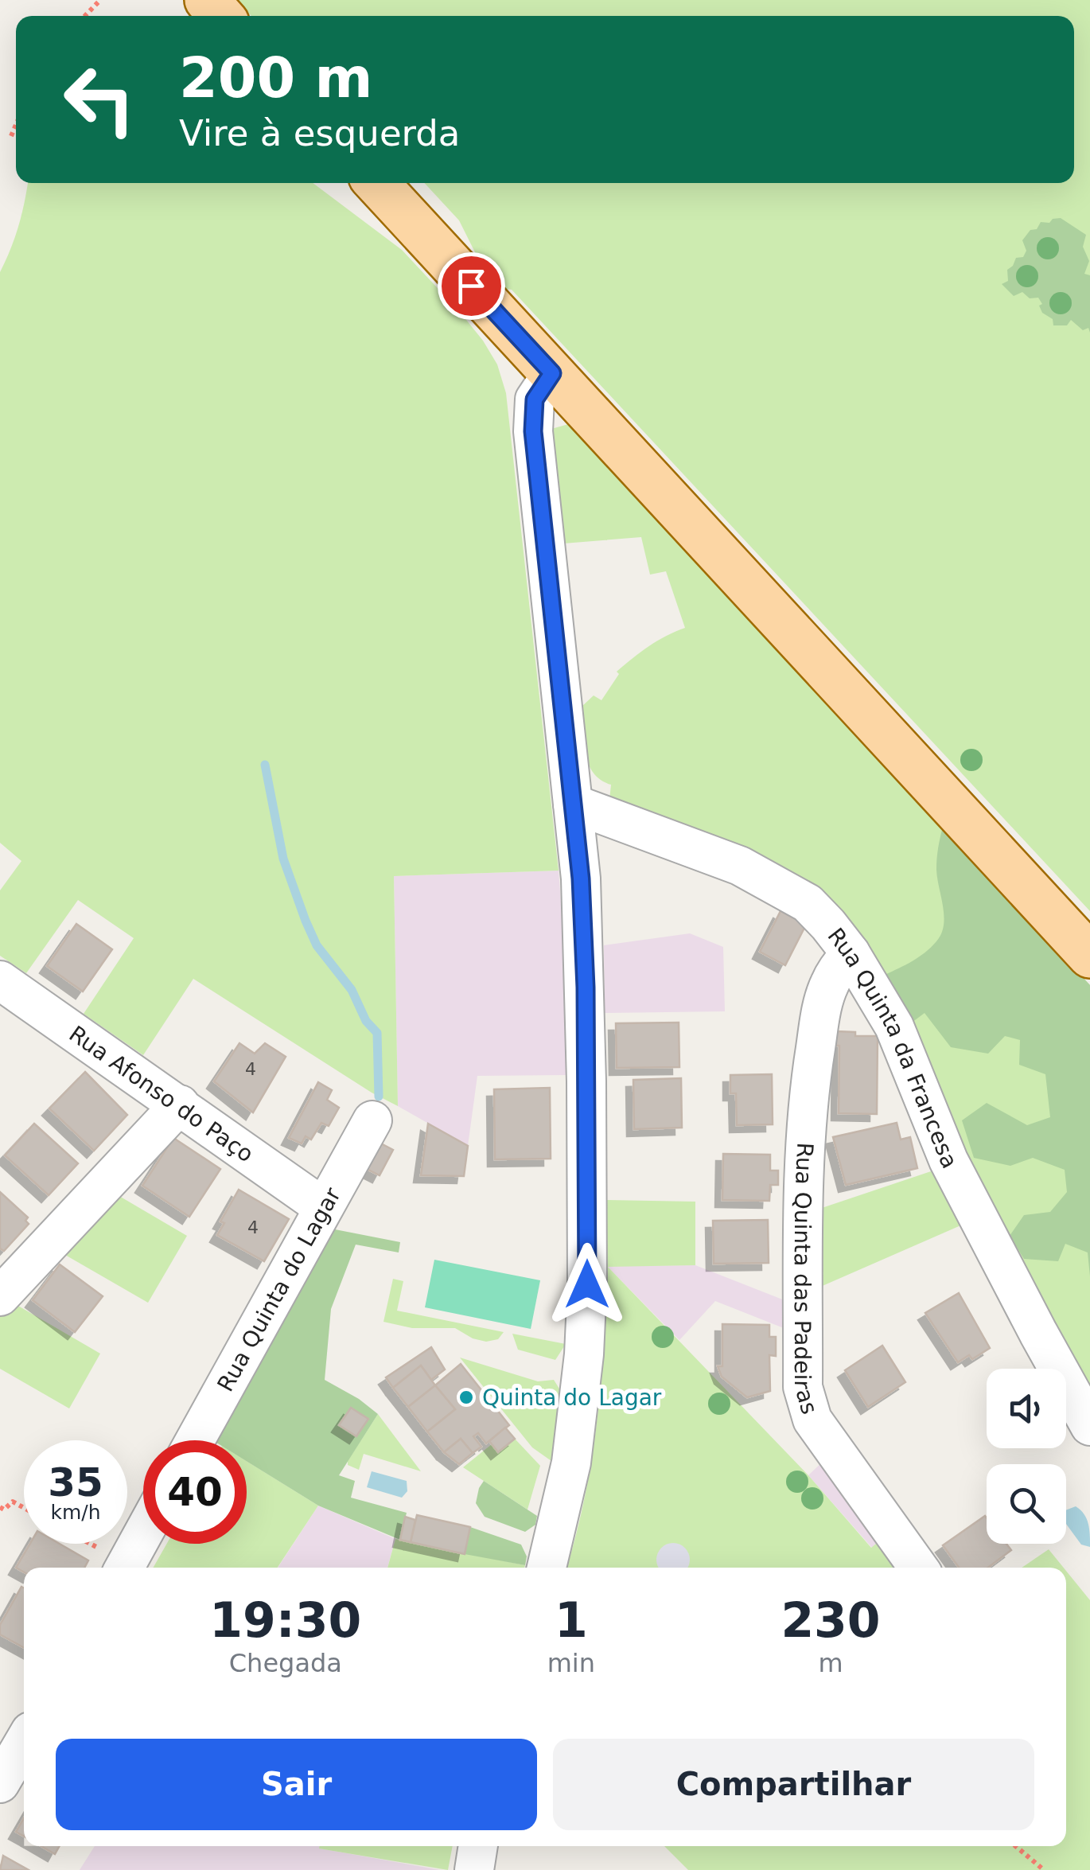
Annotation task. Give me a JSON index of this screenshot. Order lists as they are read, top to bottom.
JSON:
{
  "streets": {
    "street": [
      "Rua Quinta da Francesa",
      "Rua Afonso do Paço",
      "Rua Quinta das Padeiras",
      "Rua Quinta do Lagar"
    ]
  },
  "crossings": [
    ["Rua Quinta da Francesa", "Rua Quinta das Padeiras"],
    ["Rua Afonso do Paço", "Rua Quinta do Lagar"]
  ],
  "places": ["Quinta do Lagar"],
  "house_numbers": ["4", "4"],
  "page": {
    "turn": ["200 m", "Vire à esquerda"],
    "speed": "35 km/h",
    "limit": "40",
    "eta": [
      "19:30",
      "Chegada",
      "1",
      "min",
      "230",
      "m"
    ],
    "buttons": ["Sair", "Compartilhar"]
  }
}
